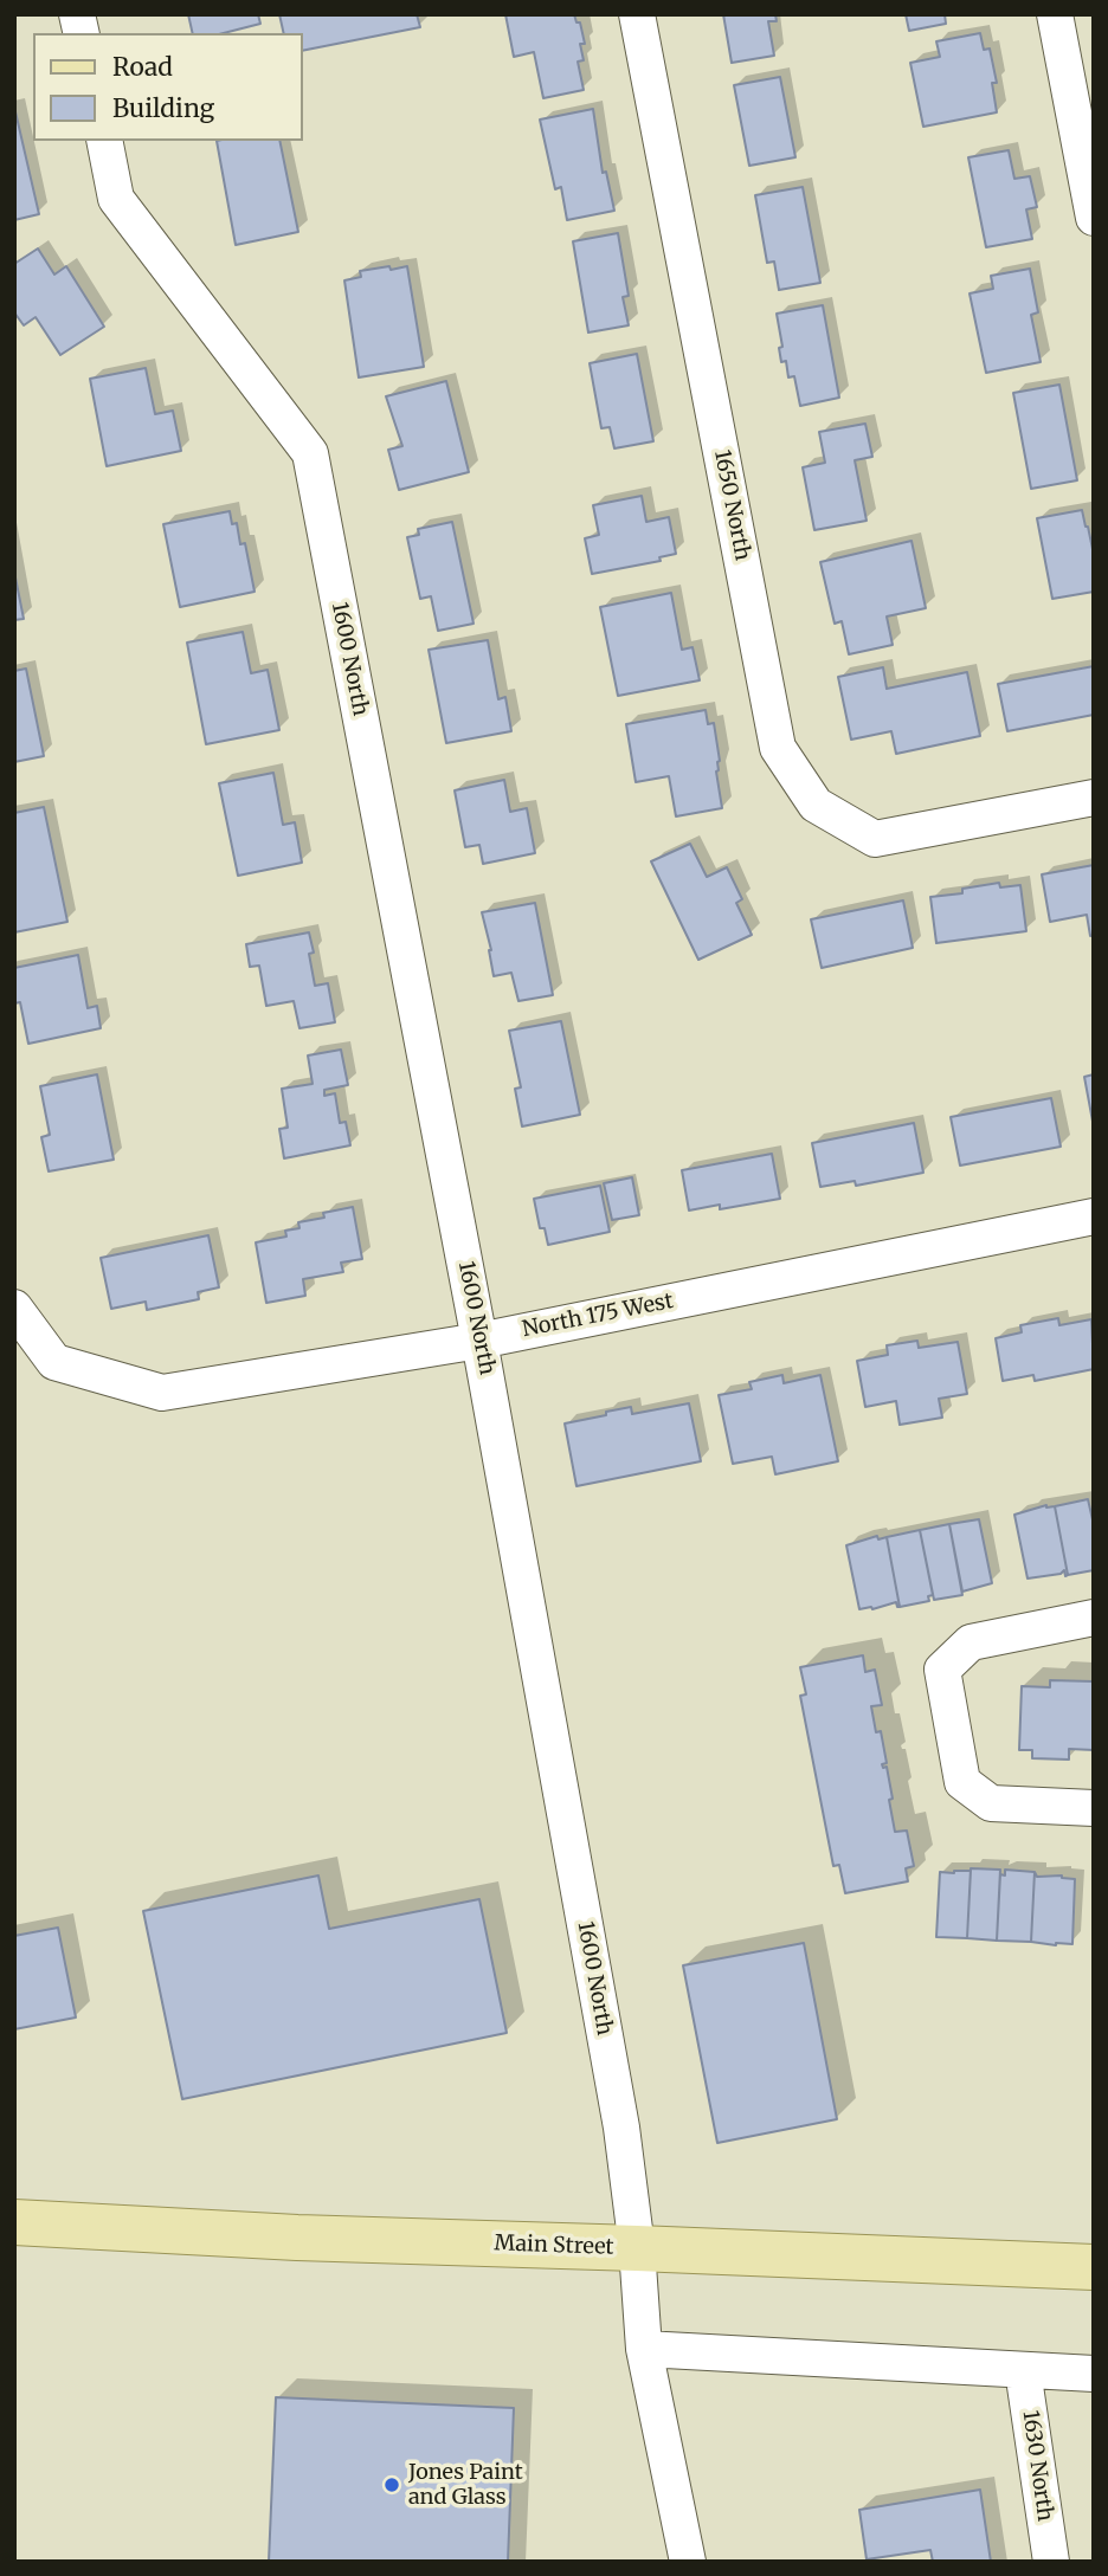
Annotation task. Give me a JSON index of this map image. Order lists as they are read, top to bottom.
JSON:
{
  "streets": {
    "main road": ["Main Street"],
    "street": [
      "1650 North",
      "1600 North",
      "North 175 West",
      "1630 North"
    ]
  },
  "crossings": [
    ["1600 North", "North 175 West"],
    ["1600 North", "Main Street"]
  ],
  "places": ["Jones Paint and Glass"],
  "legend": ["Road", "Building"]
}
